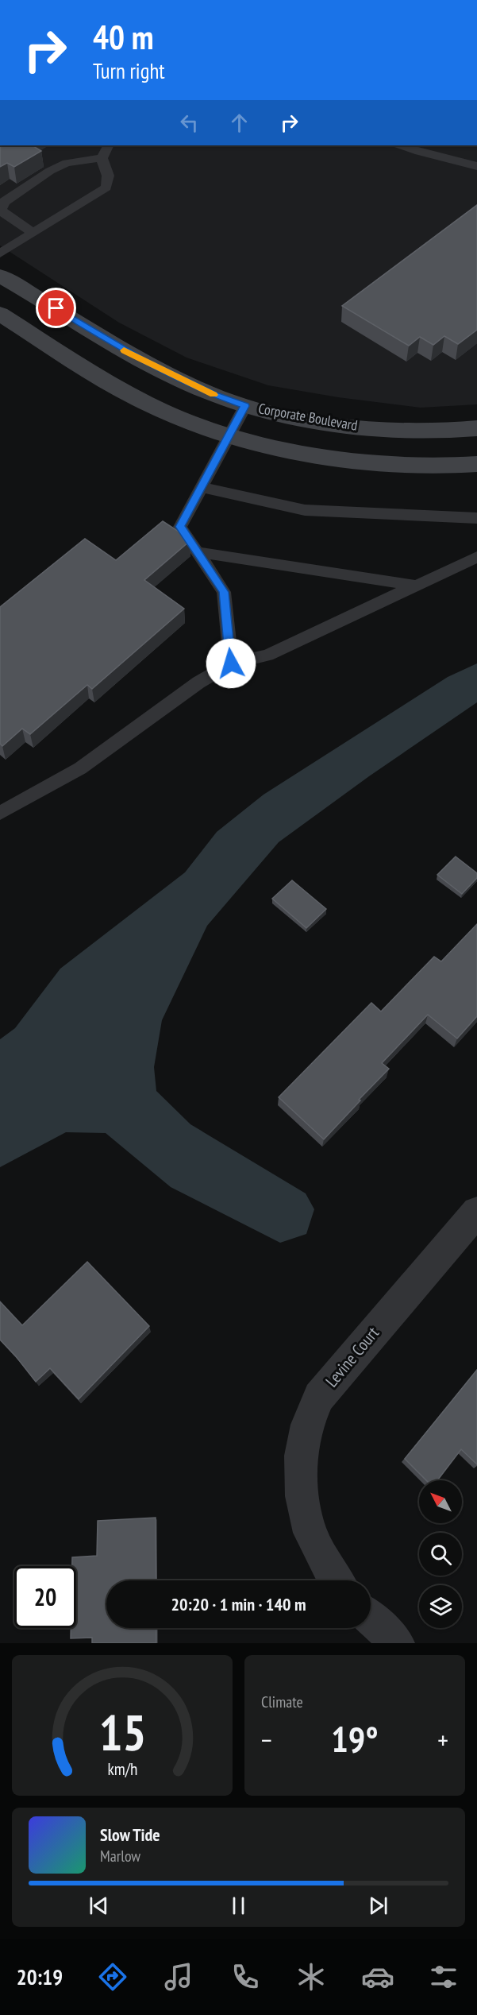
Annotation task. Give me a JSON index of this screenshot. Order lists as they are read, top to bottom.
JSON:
{
  "streets": {
    "street": ["Corporate Boulevard", "Levine Court"]
  },
  "north": "top left",
  "page": {
    "turn": ["40 m", "Turn right"],
    "limit": "20",
    "trip": "20:20 · 1 min · 140 m",
    "tile": "Climate",
    "heat": ["−", "19°", "+"],
    "song": ["Slow Tide", "Marlow"],
    "tabs": "20:19",
    "gauge": ["15", "km/h"]
  }
}
